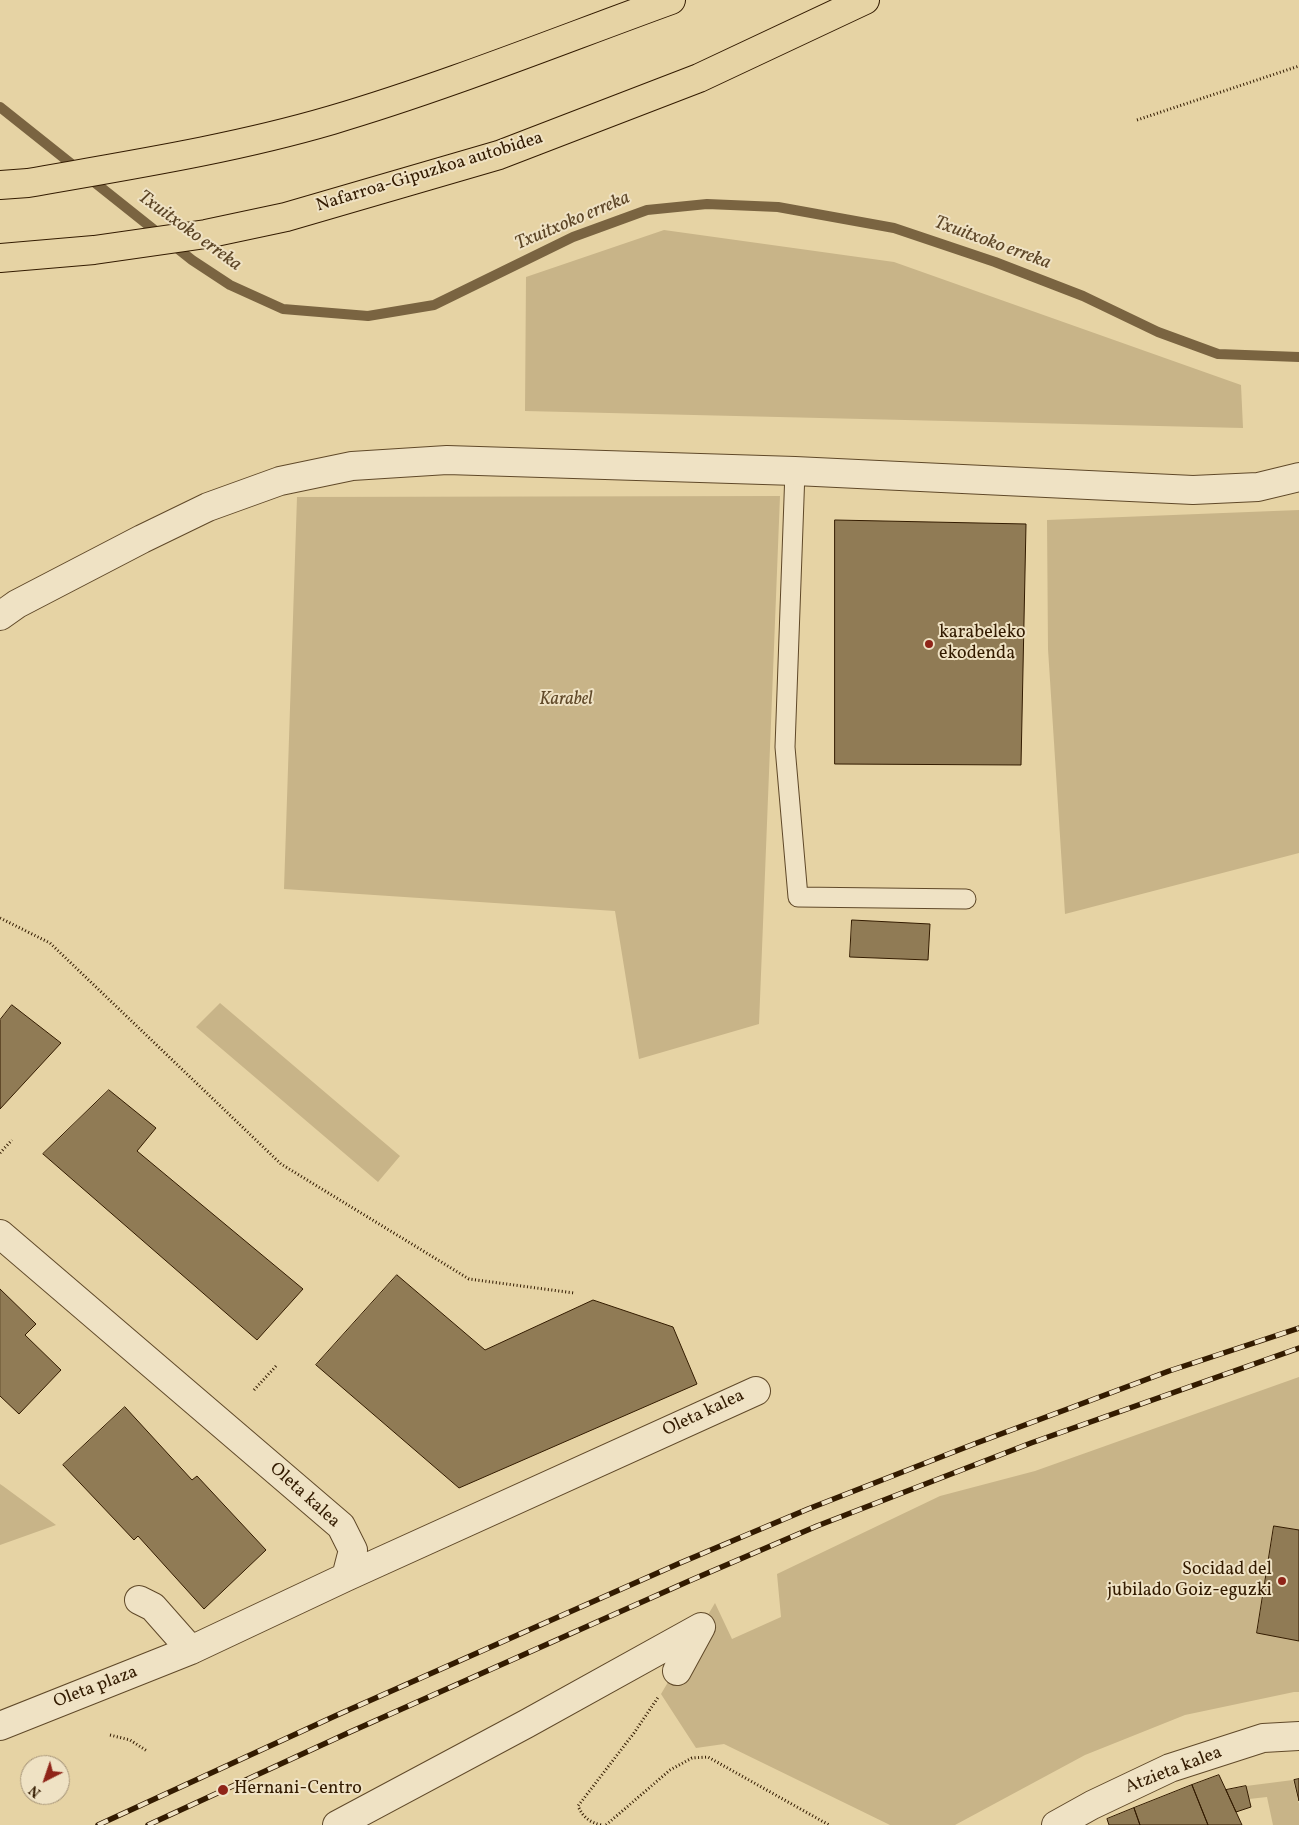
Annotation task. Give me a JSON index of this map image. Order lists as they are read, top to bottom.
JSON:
{
  "streets": {
    "highway": ["Nafarroa-Gipuzkoa autobidea"],
    "street": ["Oleta kalea", "Oleta plaza", "Atzieta kalea"]
  },
  "crossings": [
    ["Oleta kalea", "Oleta plaza"]
  ],
  "water": ["Txuitxoko erreka"],
  "parks": ["Karabel"],
  "places": ["karabeleko ekodenda", "Socidad del jubilado Goiz-eguzki", "Hernani-Centro"],
  "north": "bottom left"
}
